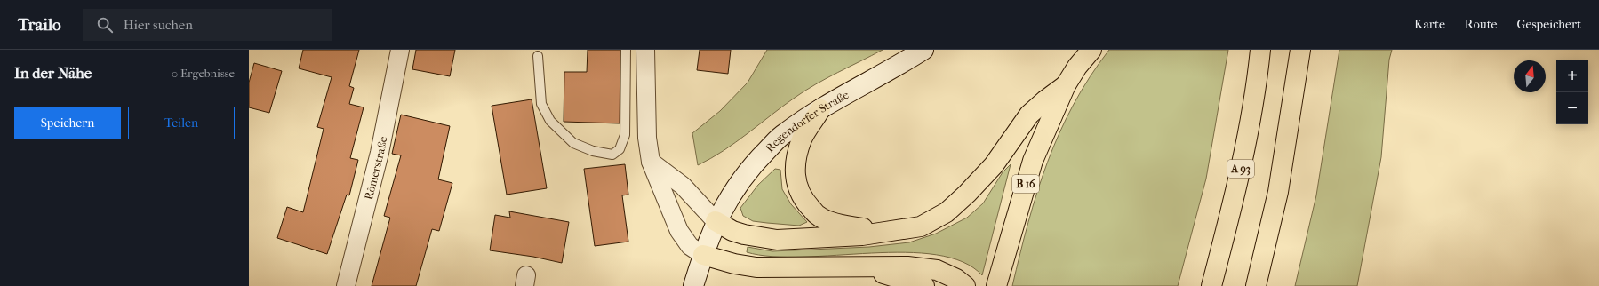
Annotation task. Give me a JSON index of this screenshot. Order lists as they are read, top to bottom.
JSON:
{
  "streets": {
    "highway": ["A 93", "B 16"],
    "street": ["Regendorfer Straße", "Römerstraße"]
  },
  "crossings": [
    ["Regendorfer Straße", "B 16"]
  ],
  "north": "top",
  "page": {
    "header": "Trailo",
    "search": "Hier suchen",
    "nav": ["Karte", "Route", "Gespeichert"],
    "heading": ["In der Nähe", "0 Ergebnisse"],
    "map_buttons": ["+", "−"],
    "buttons": ["Speichern", "Teilen"]
  }
}
